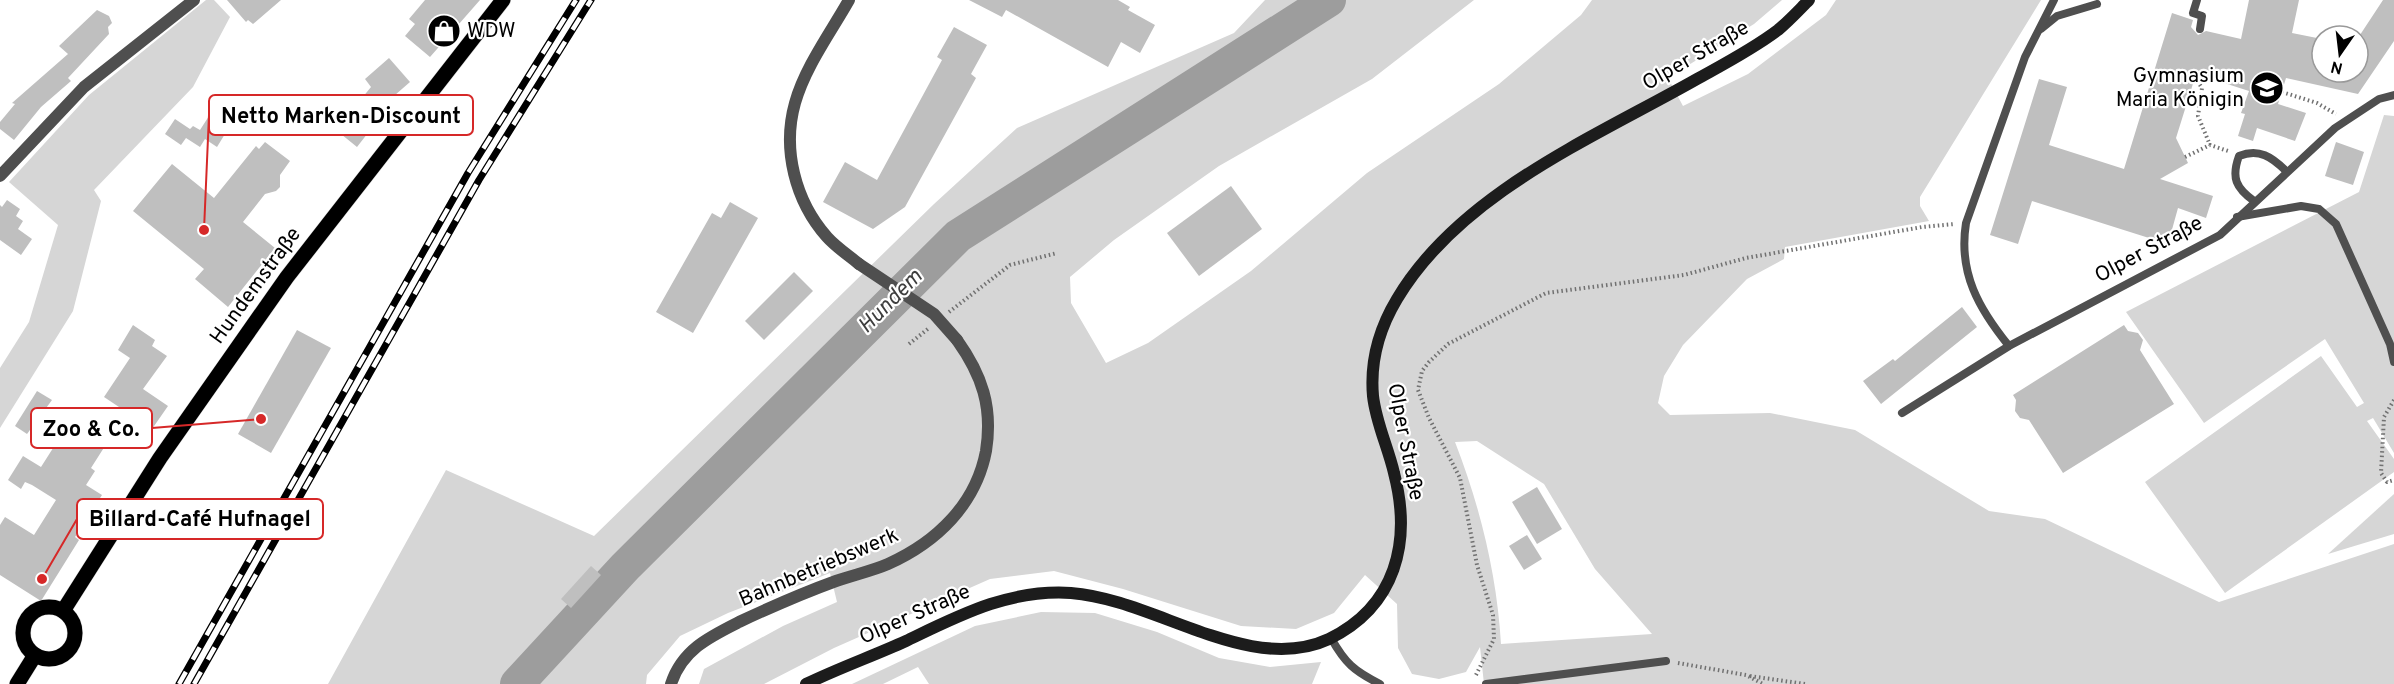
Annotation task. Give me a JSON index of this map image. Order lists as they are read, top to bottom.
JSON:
{
  "streets": {
    "main road": ["Olper Straße", "Hundemstraße"],
    "street": ["Bahnbetriebswerk"]
  },
  "water": ["Hundem"],
  "places": {
    "shop": ["WDW"],
    "school or university": ["Gymnasium Maria Königin"],
    "other": ["Netto Marken-Discount", "Zoo & Co.", "Billard-Café Hufnagel"]
  },
  "north": "bottom"
}
